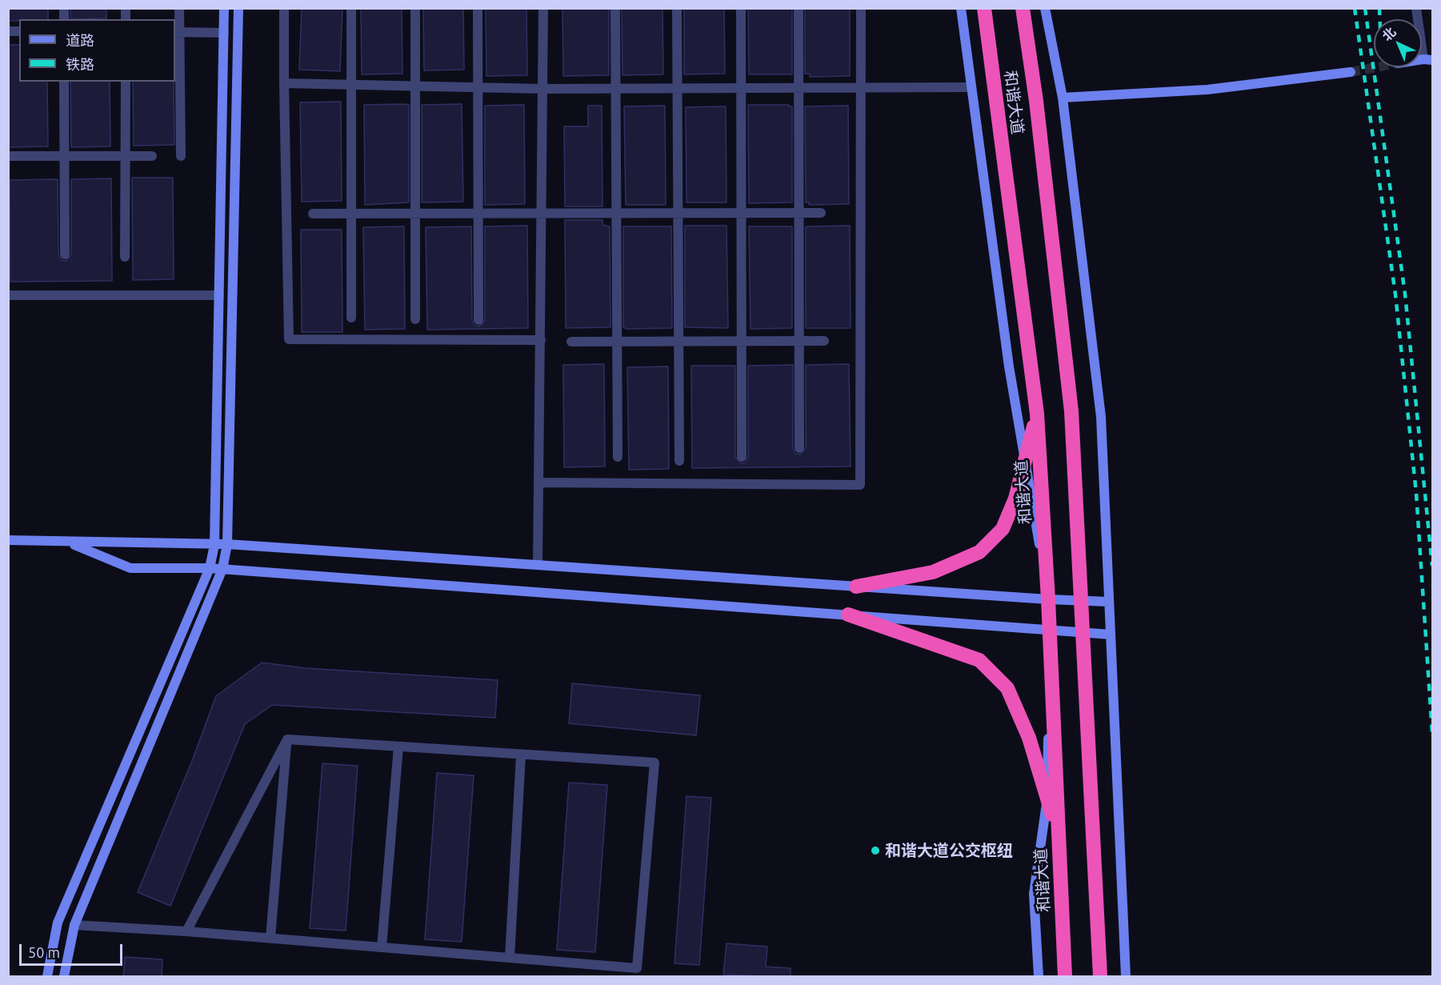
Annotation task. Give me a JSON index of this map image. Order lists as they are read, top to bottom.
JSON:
{
  "streets": {
    "highway": ["和谐大道"]
  },
  "places": ["和谐大道公交枢纽"],
  "legend": ["道路", "铁路"],
  "scale_bar": "50 m",
  "north": "top left"
}
